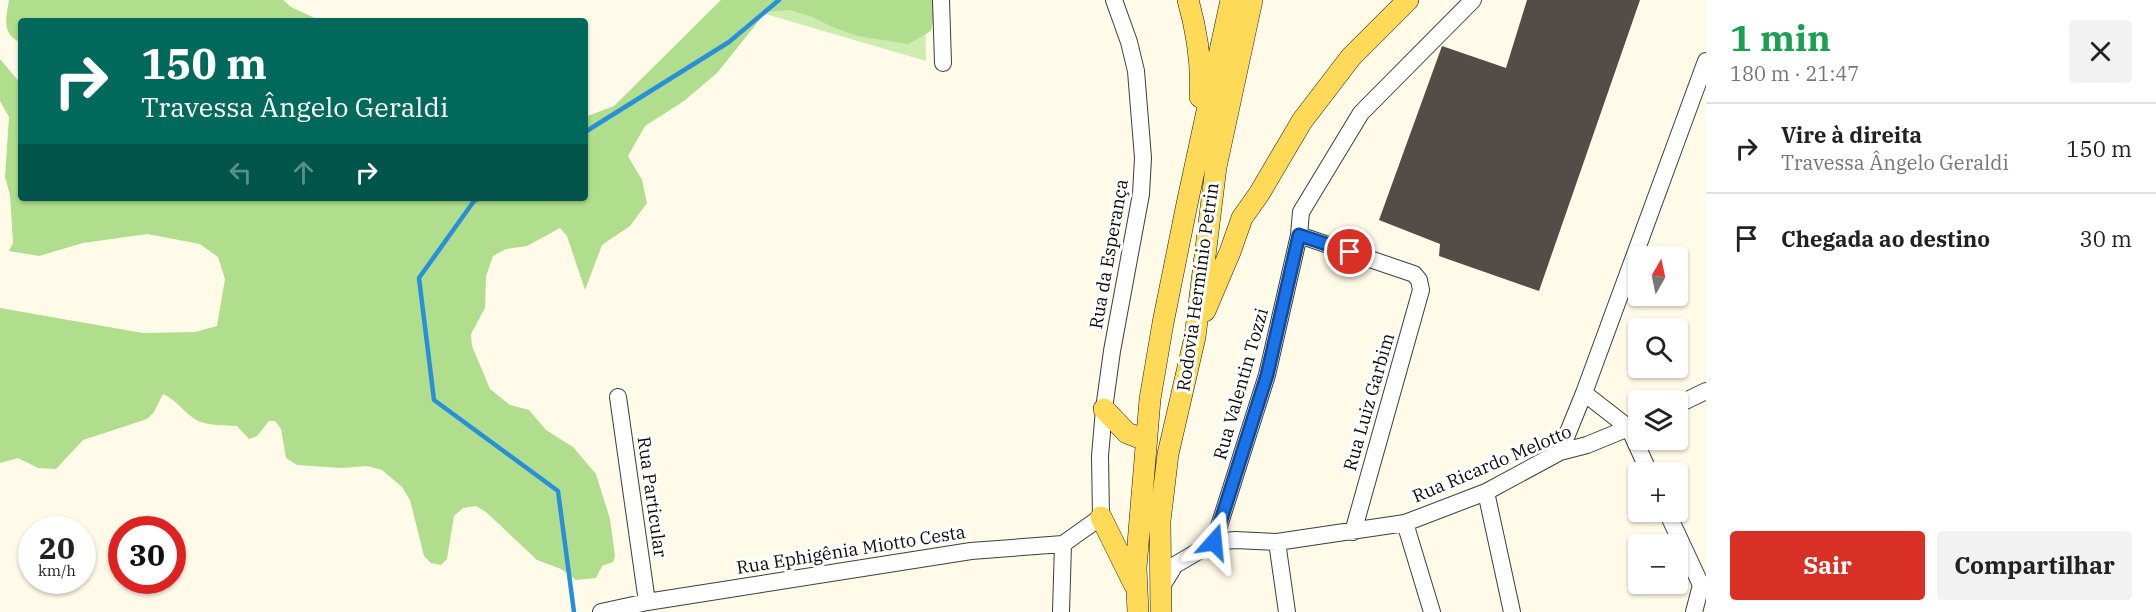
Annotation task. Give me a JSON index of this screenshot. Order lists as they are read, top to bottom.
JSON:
{
  "streets": {
    "main road": ["Rodovia Hermínio Petrin"],
    "street": [
      "Rua da Esperança",
      "Rua Valentin Tozzi",
      "Rua Luiz Garbim",
      "Rua Ricardo Melotto",
      "Rua Particular",
      "Rua Ephigênia Miotto Cesta"
    ]
  },
  "crossings": [
    ["Rodovia Hermínio Petrin", "Rua Ricardo Melotto"],
    ["Rua Valentin Tozzi", "Rua Luiz Garbim"],
    ["Rua Valentin Tozzi", "Rua Ricardo Melotto"],
    ["Rua Luiz Garbim", "Rua Ricardo Melotto"],
    ["Rua Particular", "Rua Ephigênia Miotto Cesta"]
  ],
  "north": "top",
  "page": {
    "heading": ["1 min", "180 m · 21:47"],
    "turn": ["150 m", "Travessa Ângelo Geraldi"],
    "list": [
      {
        "name": "Vire à direita",
        "note": "Travessa Ângelo Geraldi",
        "value": "150 m"
      },
      {
        "name": "Chegada ao destino",
        "value": "30 m"
      }
    ],
    "map_buttons": ["+", "−"],
    "speed": "20 km/h",
    "limit": "30",
    "buttons": ["Sair", "Compartilhar"]
  }
}
